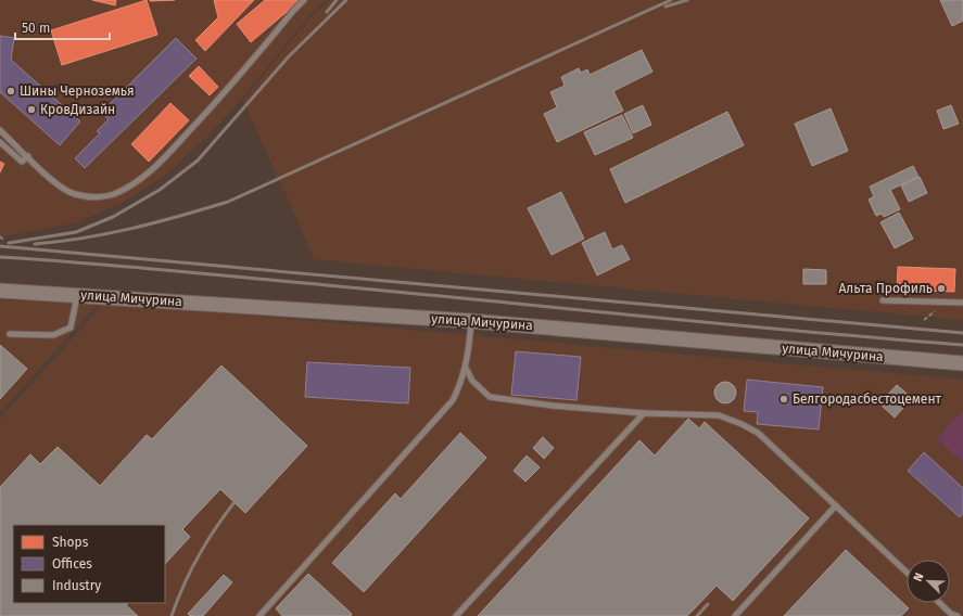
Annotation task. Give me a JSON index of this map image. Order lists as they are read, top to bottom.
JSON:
{
  "streets": {
    "street": ["улица Мичурина"]
  },
  "places": [
    "Шины Черноземья",
    "КровДизайн",
    "Альта Профиль",
    "Белгородасбестоцемент"
  ],
  "legend": ["Shops", "Offices", "Industry"],
  "scale_bar": "50 m",
  "north": "top left"
}
